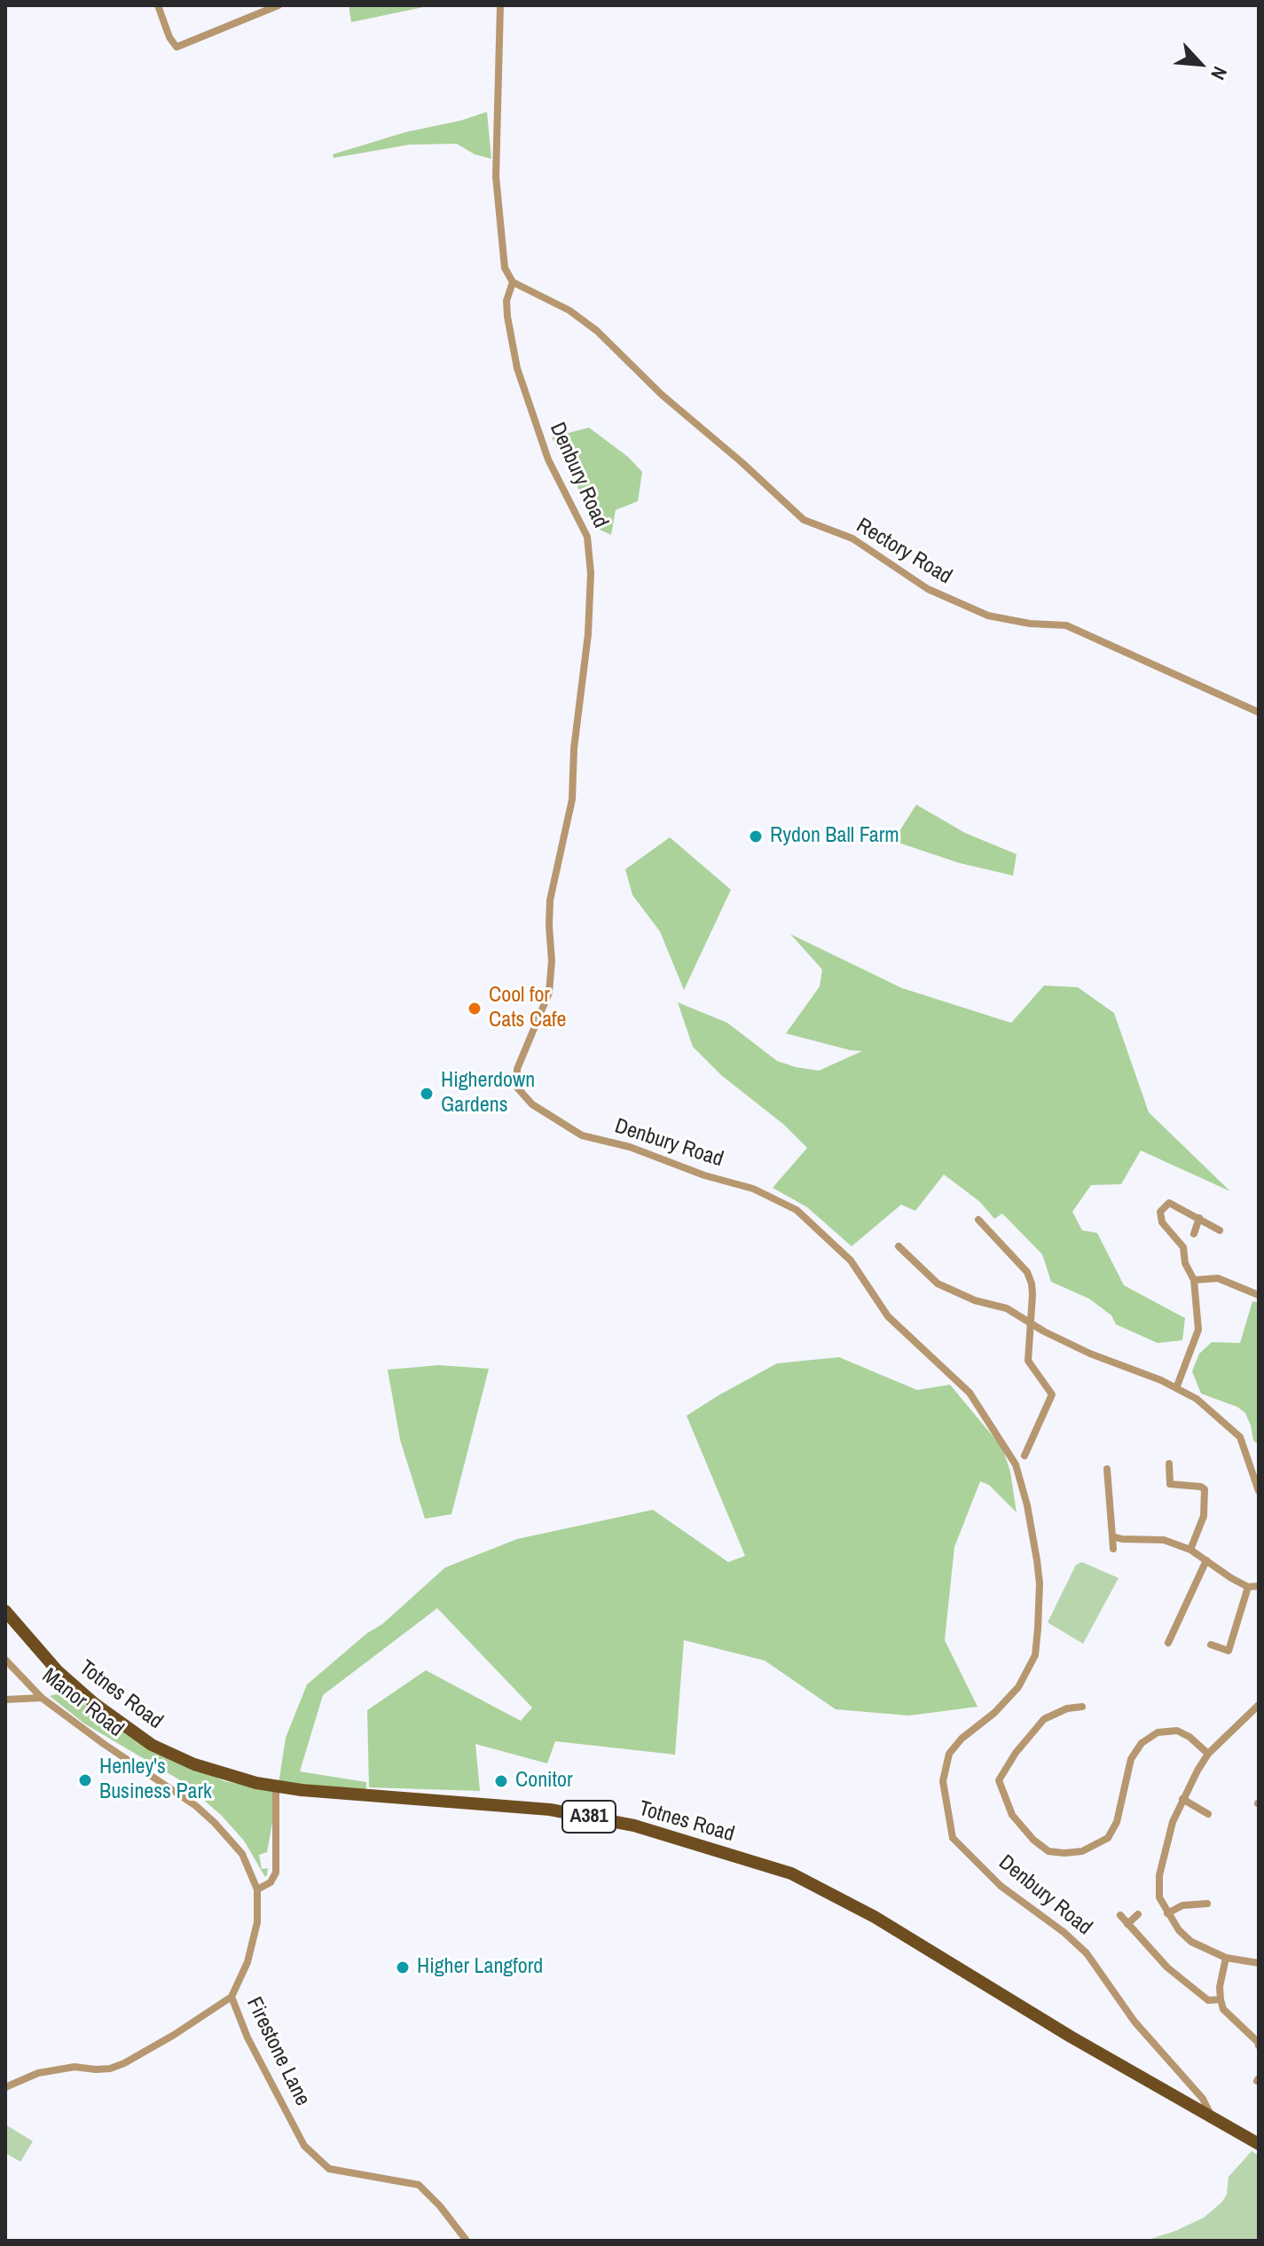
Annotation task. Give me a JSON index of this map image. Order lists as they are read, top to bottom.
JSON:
{
  "streets": {
    "main road": ["Totnes Road", "A381"],
    "street": [
      "Denbury Road",
      "Rectory Road",
      "Manor Road",
      "Firestone Lane"
    ]
  },
  "crossings": [
    ["Denbury Road", "Rectory Road"],
    ["Denbury Road", "Totnes Road"],
    ["Manor Road", "Firestone Lane"]
  ],
  "places": [
    "Rydon Ball Farm",
    "Cool for Cats Cafe",
    "Higherdown Gardens",
    "Henley's Business Park",
    "Conitor",
    "Higher Langford"
  ],
  "north": "bottom right"
}
